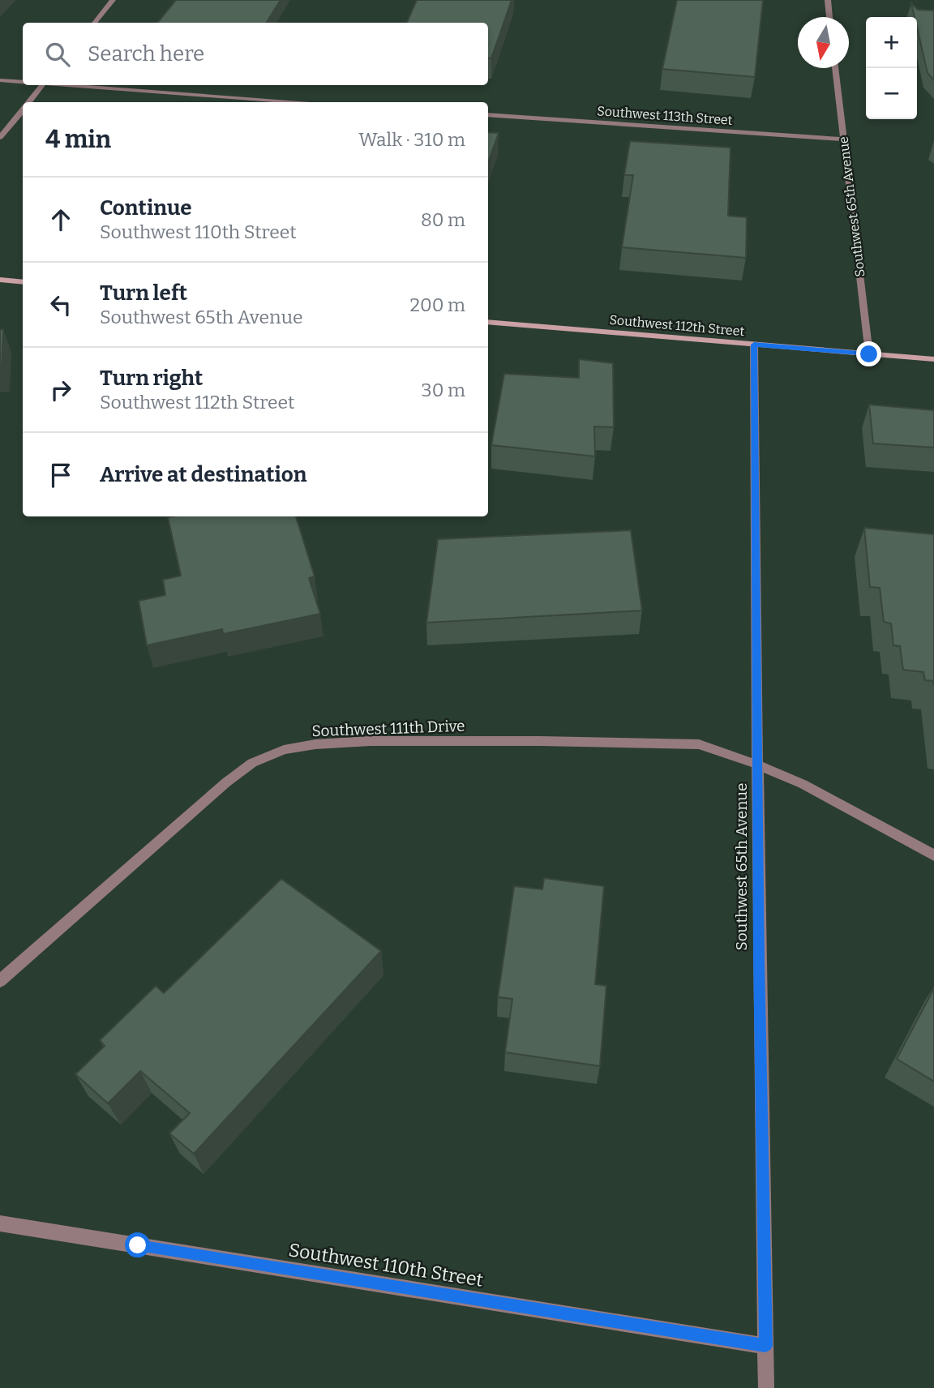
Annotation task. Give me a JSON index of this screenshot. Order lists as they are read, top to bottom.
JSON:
{
  "streets": {
    "main road": ["Southwest 112th Street"],
    "street": [
      "Southwest 113th Street",
      "Southwest 65th Avenue",
      "Southwest 111th Drive",
      "Southwest 110th Street"
    ]
  },
  "crossings": [
    ["Southwest 113th Street", "Southwest 65th Avenue"],
    ["Southwest 65th Avenue", "Southwest 112th Street"],
    ["Southwest 65th Avenue", "Southwest 111th Drive"],
    ["Southwest 65th Avenue", "Southwest 110th Street"]
  ],
  "north": "bottom",
  "page": {
    "map_buttons": ["+", "−"],
    "search": "Search here",
    "heading": ["4 min", "Walk · 310 m"],
    "list": [
      ["Continue", "Southwest 110th Street", "80 m"],
      ["Turn left", "Southwest 65th Avenue", "200 m"],
      ["Turn right", "Southwest 112th Street", "30 m"],
      "Arrive at destination"
    ]
  }
}
